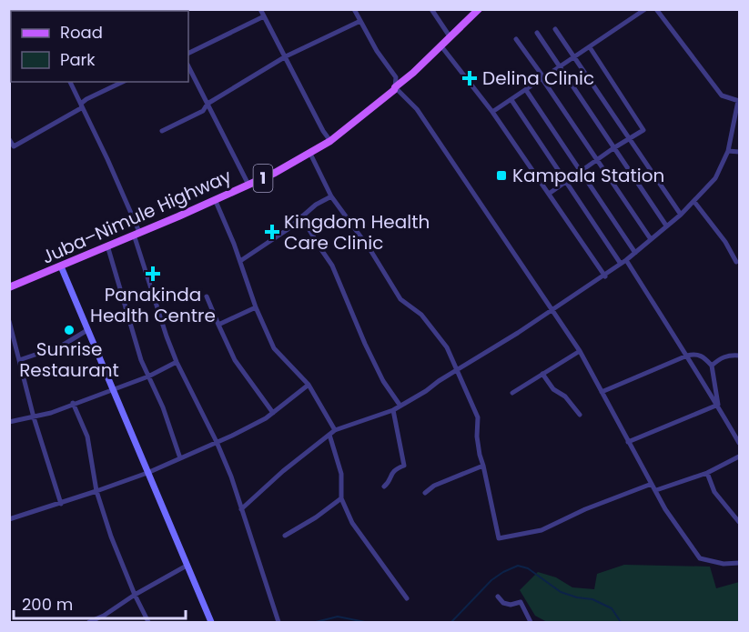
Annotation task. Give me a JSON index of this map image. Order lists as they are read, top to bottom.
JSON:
{
  "streets": {
    "main road": ["1", "Juba–Nimule Highway"]
  },
  "places": {
    "health": ["Delina Clinic", "Kingdom Health Care Clinic", "Panakinda Health Centre"],
    "transit": ["Kampala Station"],
    "other": ["Sunrise Restaurant"]
  },
  "legend": ["Road", "Park"],
  "scale_bar": "200 m"
}
